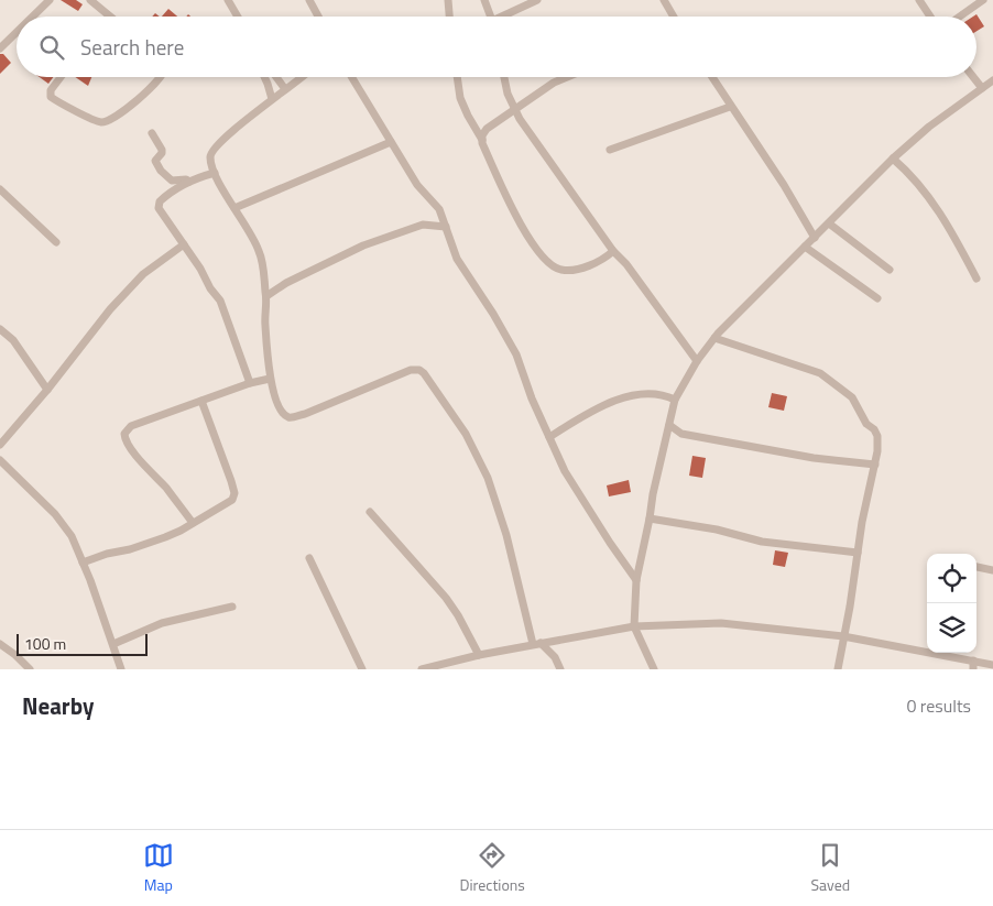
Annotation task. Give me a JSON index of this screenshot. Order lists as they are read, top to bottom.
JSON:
{
  "scale_bar": "100 m",
  "page": {
    "search": "Search here",
    "scale": "100 m",
    "heading": ["Nearby", "0 results"],
    "nav": ["Map", "Directions", "Saved"]
  }
}
